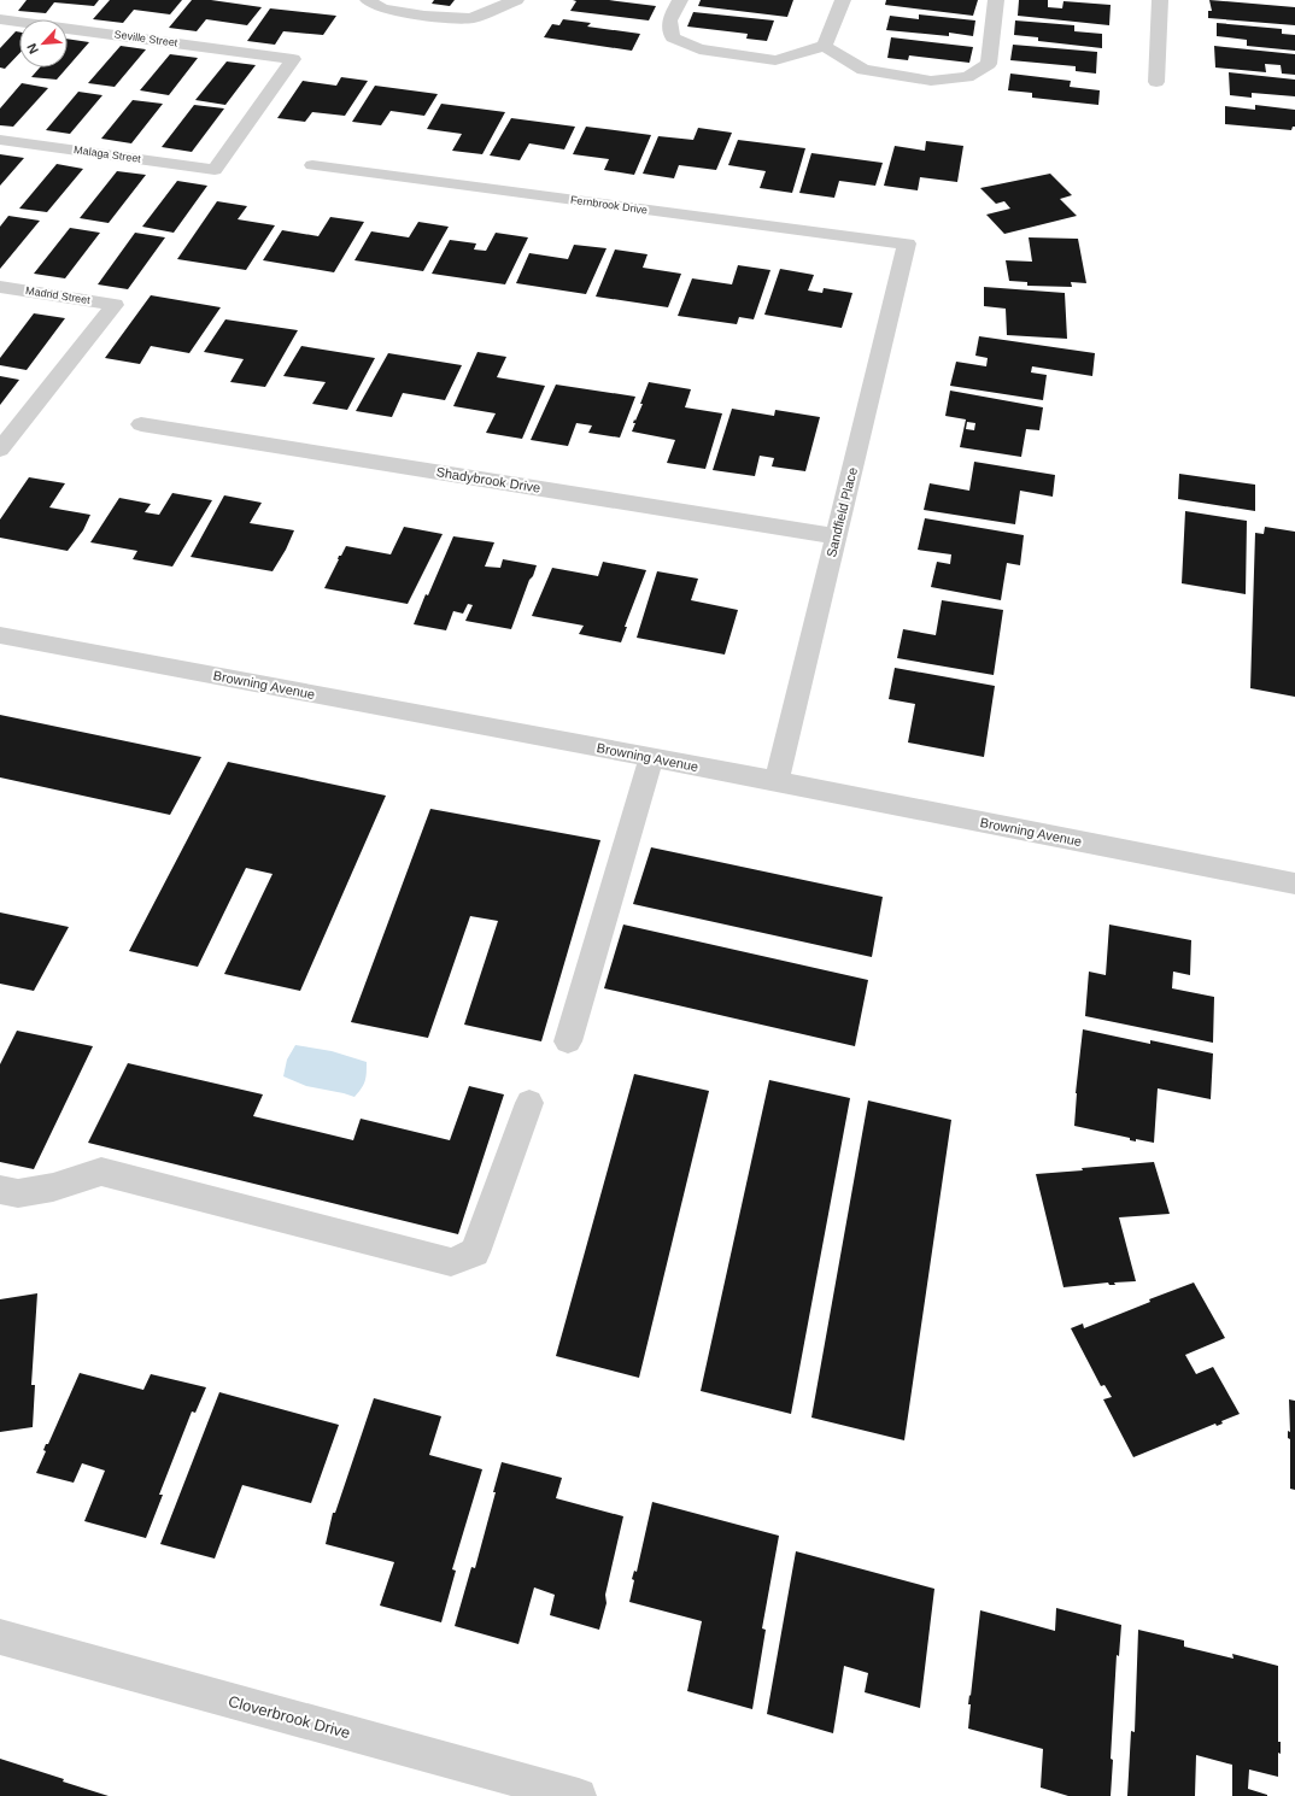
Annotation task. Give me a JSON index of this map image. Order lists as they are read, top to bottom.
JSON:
{
  "streets": {
    "street": [
      "Seville Street",
      "Malaga Street",
      "Fernbrook Drive",
      "Madrid Street",
      "Shadybrook Drive",
      "Sandfield Place",
      "Browning Avenue",
      "Cloverbrook Drive"
    ]
  },
  "crossings": [
    ["Seville Street", "Malaga Street"],
    ["Fernbrook Drive", "Sandfield Place"],
    ["Shadybrook Drive", "Sandfield Place"],
    ["Sandfield Place", "Browning Avenue"]
  ],
  "north": "bottom left"
}
